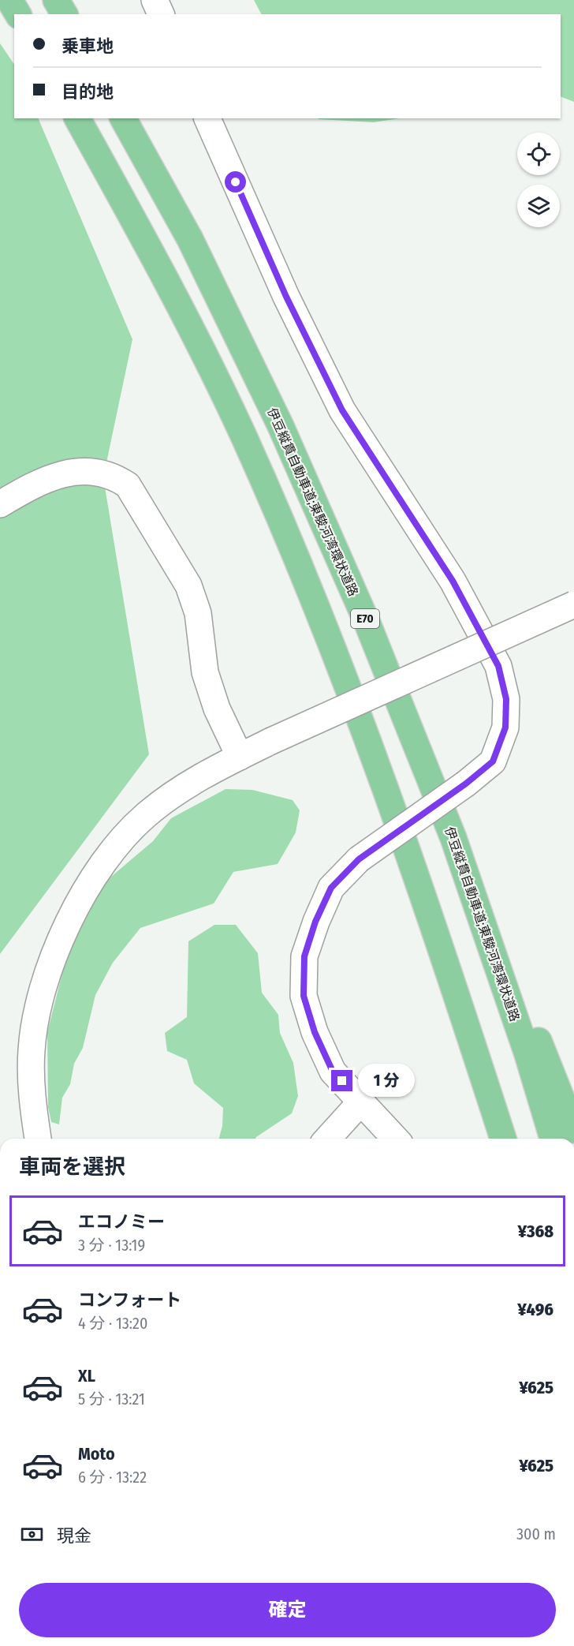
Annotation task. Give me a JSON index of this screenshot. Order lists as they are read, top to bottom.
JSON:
{
  "streets": {
    "highway": ["伊豆縦貫自動車道;東駿河湾環状道路", "E70"]
  },
  "page": {
    "banner": ["乗車地", "目的地"],
    "bubble": "1 分",
    "heading": "車両を選択",
    "list": [
      {
        "name": "エコノミー",
        "note": "3 分 · 13:19",
        "value": "¥368"
      },
      {
        "name": "コンフォート",
        "note": "4 分 · 13:20",
        "value": "¥496"
      },
      {
        "name": "XL",
        "note": "5 分 · 13:21",
        "value": "¥625"
      },
      {
        "name": "Moto",
        "note": "6 分 · 13:22",
        "value": "¥625"
      }
    ],
    "pay": ["現金", "300 m"],
    "buttons": "確定"
  }
}
